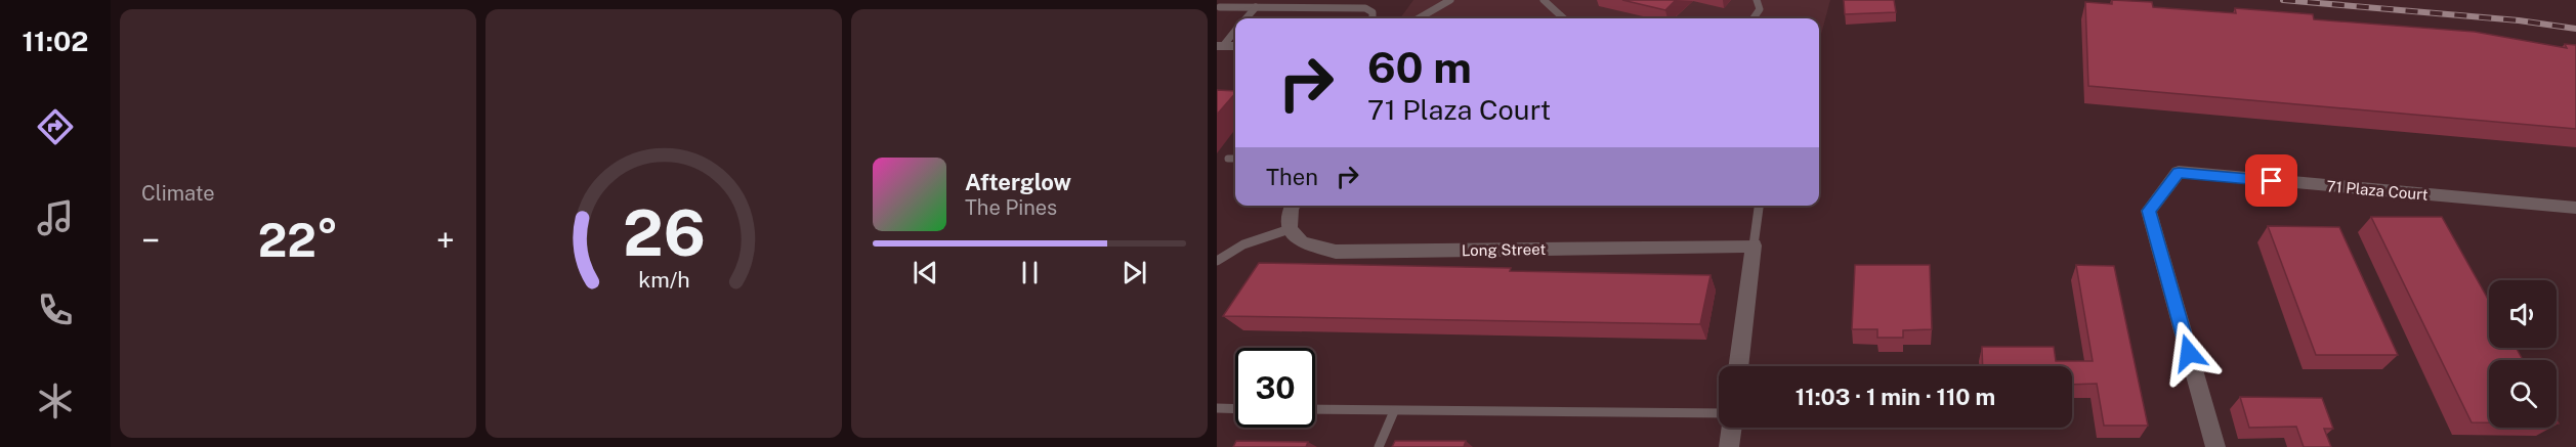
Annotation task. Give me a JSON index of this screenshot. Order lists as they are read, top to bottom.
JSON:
{
  "streets": {
    "street": ["71 Plaza Court", "Long Street"]
  },
  "page": {
    "tabs": "11:02",
    "tile": "Climate",
    "turn": ["60 m", "71 Plaza Court"],
    "then": "Then",
    "song": ["Afterglow", "The Pines"],
    "heat": ["−", "22°", "+"],
    "limit": "30",
    "trip": "11:03 · 1 min · 110 m",
    "gauge": ["26", "km/h"]
  }
}
